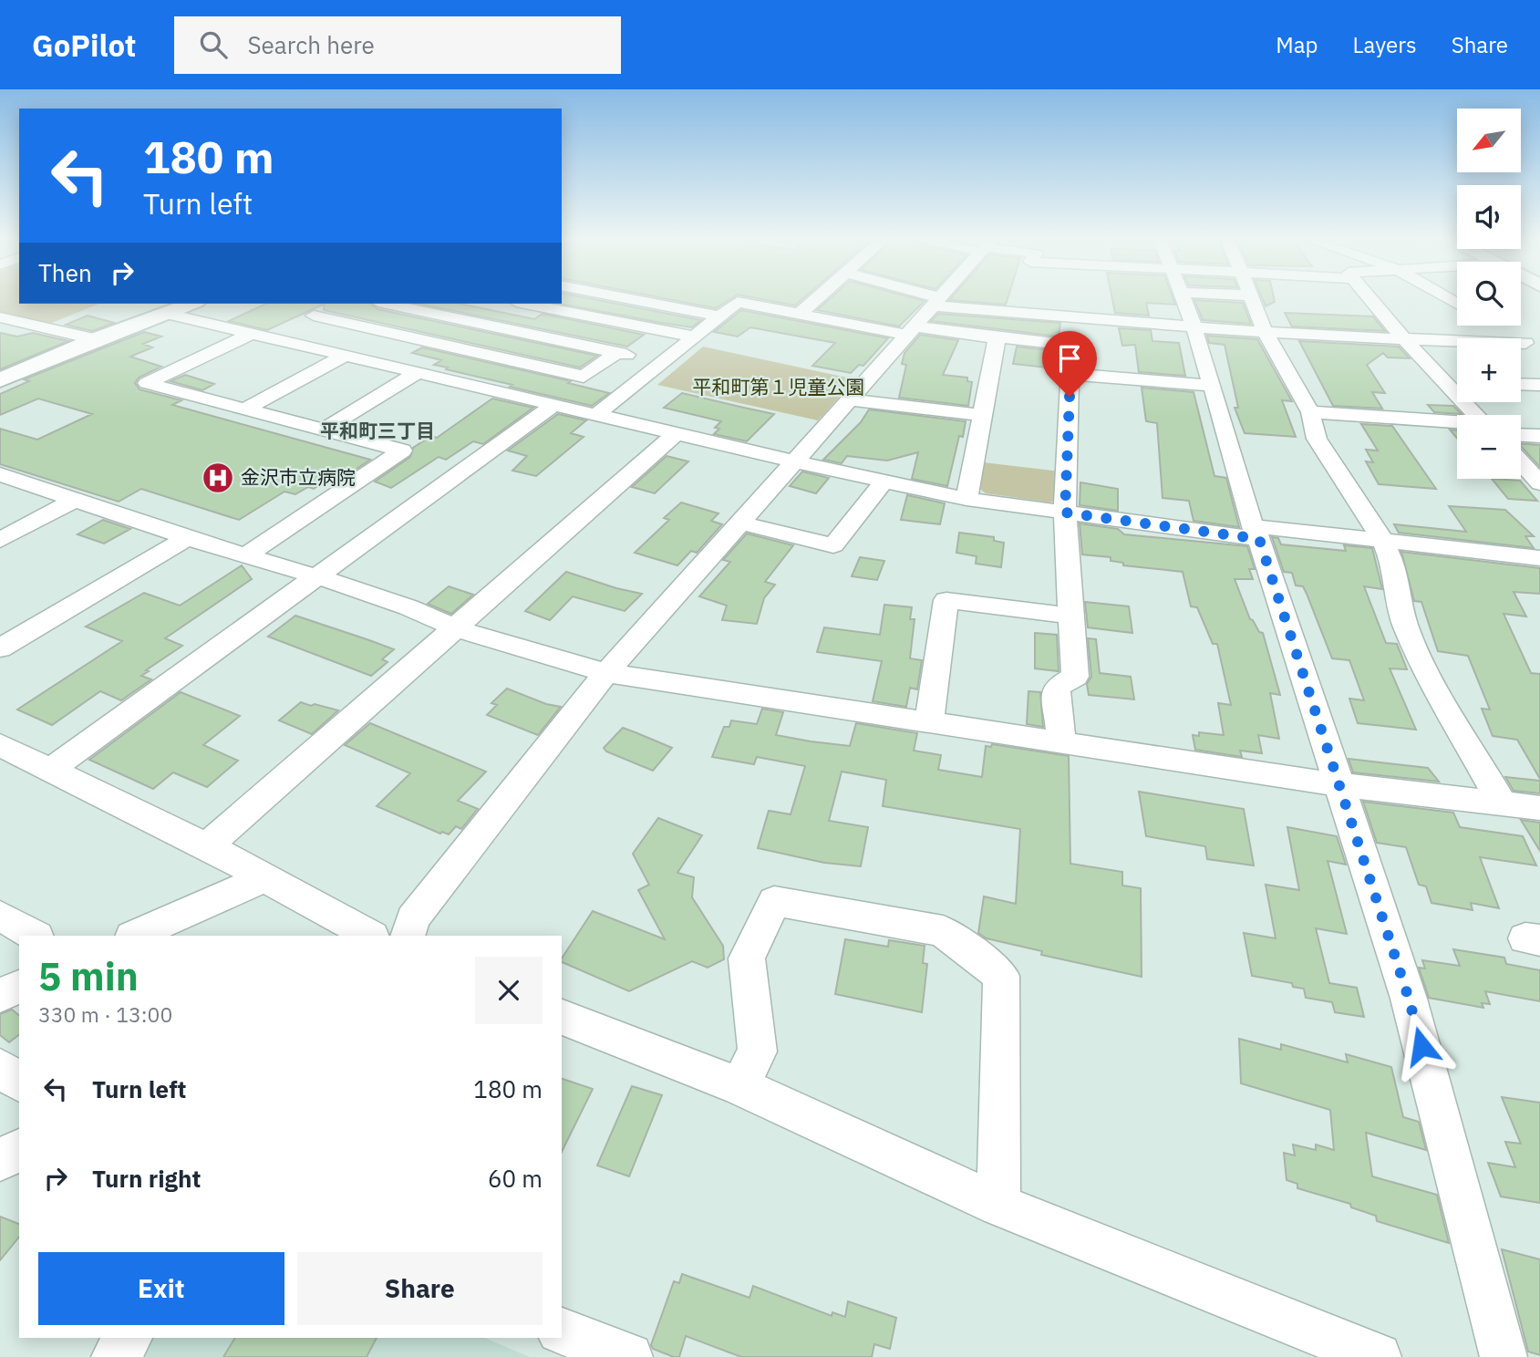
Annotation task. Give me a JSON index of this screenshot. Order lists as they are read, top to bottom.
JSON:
{
  "districts": ["平和町三丁目"],
  "parks": ["平和町第１児童公園"],
  "places": {
    "hospital": ["金沢市立病院"]
  },
  "north": "bottom left",
  "page": {
    "header": "GoPilot",
    "search": "Search here",
    "nav": ["Map", "Layers", "Share"],
    "map_buttons": ["+", "−"],
    "turn": ["180 m", "Turn left"],
    "then": "Then",
    "heading": ["5 min", "330 m · 13:00"],
    "list": [
      {
        "name": "Turn left",
        "value": "180 m"
      },
      {
        "name": "Turn right",
        "value": "60 m"
      }
    ],
    "buttons": ["Exit", "Share"]
  }
}
